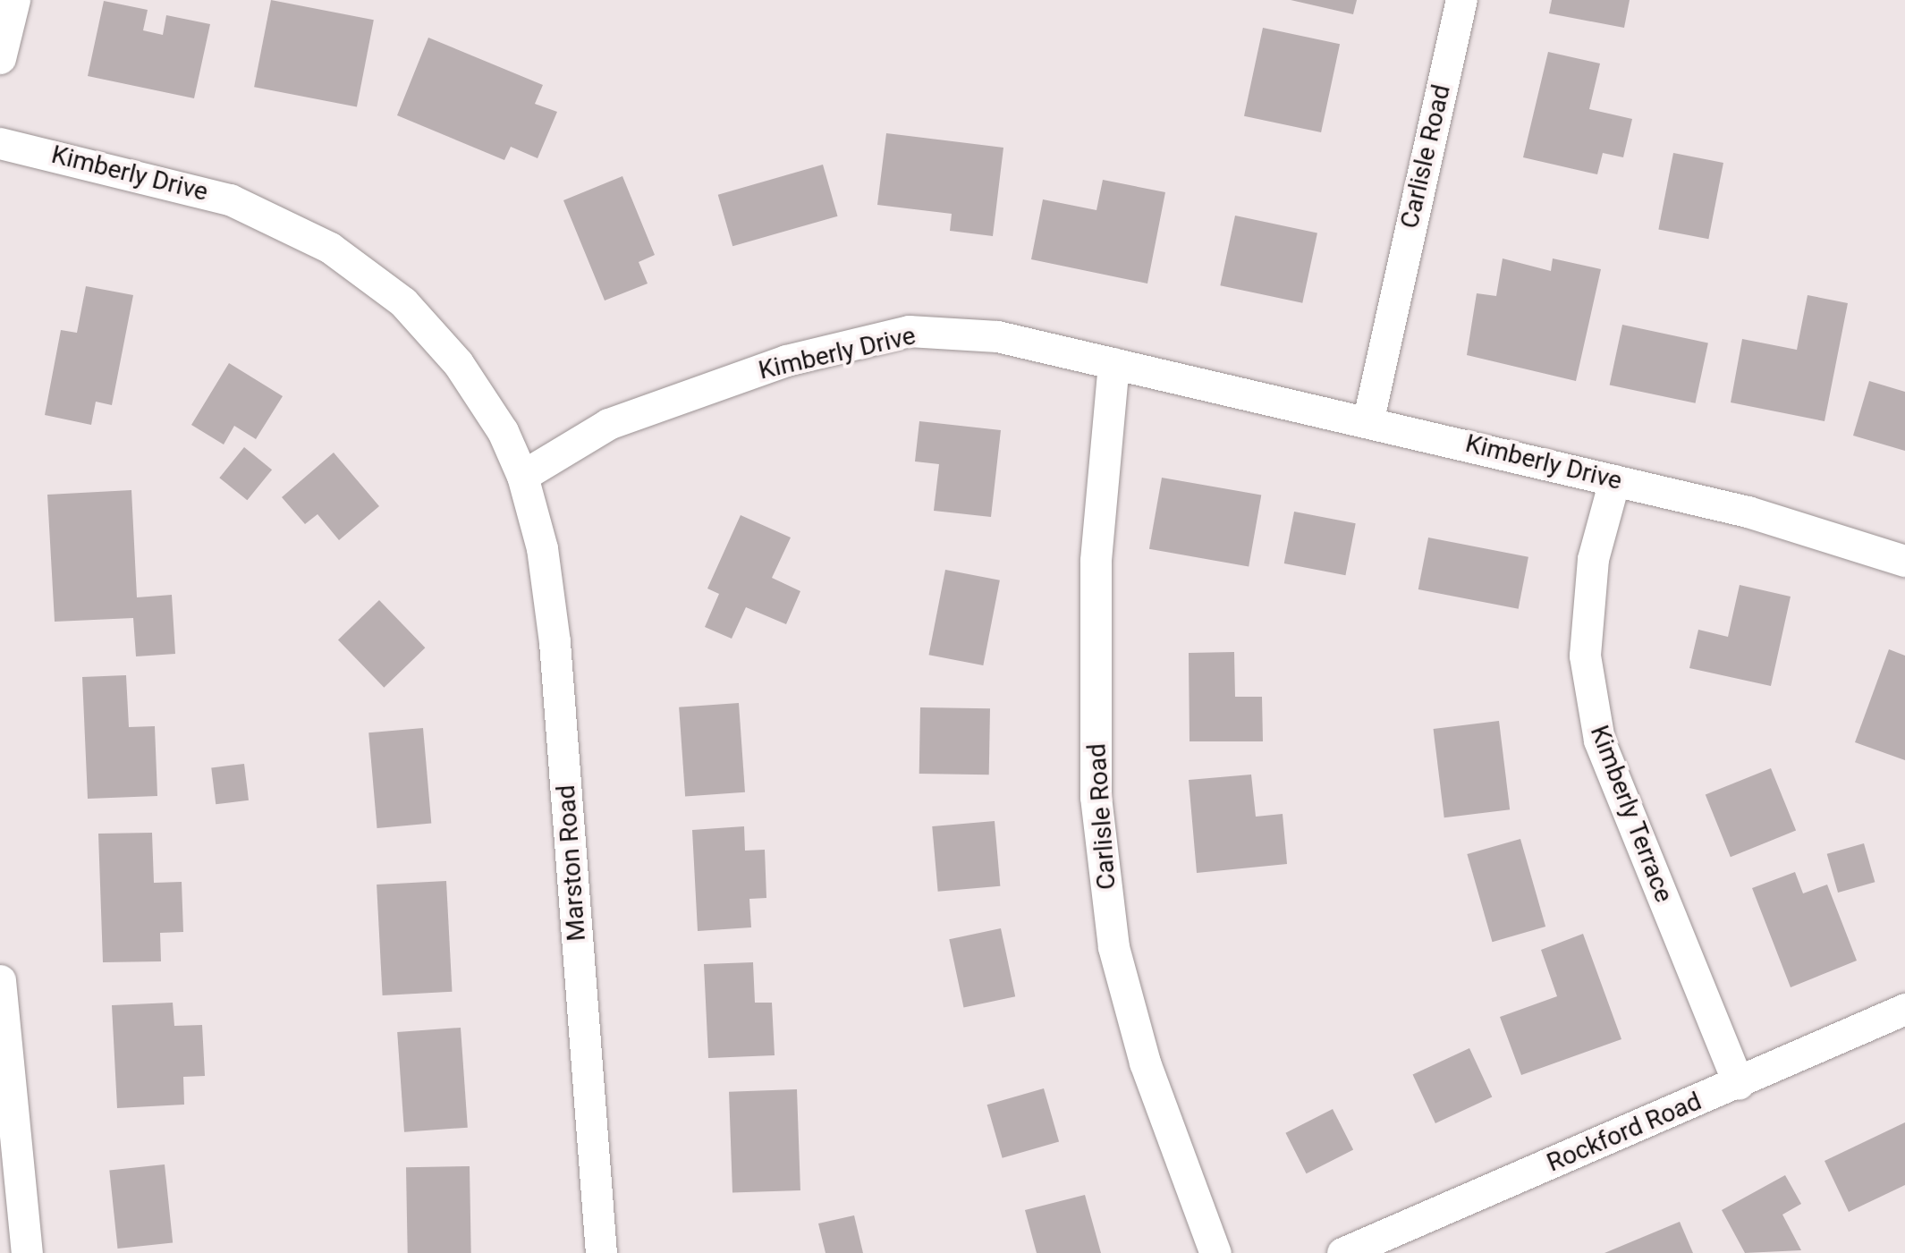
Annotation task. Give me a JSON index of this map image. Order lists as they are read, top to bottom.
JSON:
{
  "streets": {
    "street": [
      "Carlisle Road",
      "Kimberly Drive",
      "Kimberly Terrace",
      "Marston Road",
      "Rockford Road"
    ]
  },
  "crossings": [
    ["Carlisle Road", "Kimberly Drive"],
    ["Kimberly Drive", "Kimberly Terrace"],
    ["Kimberly Drive", "Marston Road"],
    ["Kimberly Terrace", "Rockford Road"]
  ]
}
